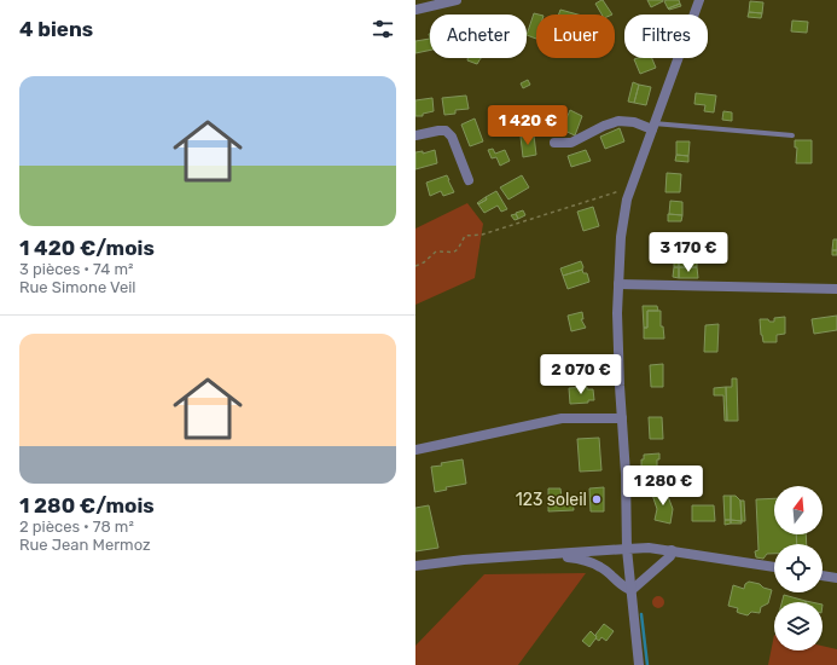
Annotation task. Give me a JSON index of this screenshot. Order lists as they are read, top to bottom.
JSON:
{
  "places": ["123 soleil"],
  "north": "top",
  "page": {
    "heading": "4 biens",
    "chip": ["Acheter", "Louer", "Filtres"],
    "list": [
      {
        "name": "1 420 €/mois",
        "note": "3 pièces · 74 m² · Rue Simone Veil"
      },
      {
        "name": "1 280 €/mois",
        "note": "2 pièces · 78 m² · Rue Jean Mermoz"
      }
    ],
    "price": [
      "1 420 €",
      "3 170 €",
      "2 070 €",
      "1 280 €"
    ]
  }
}
